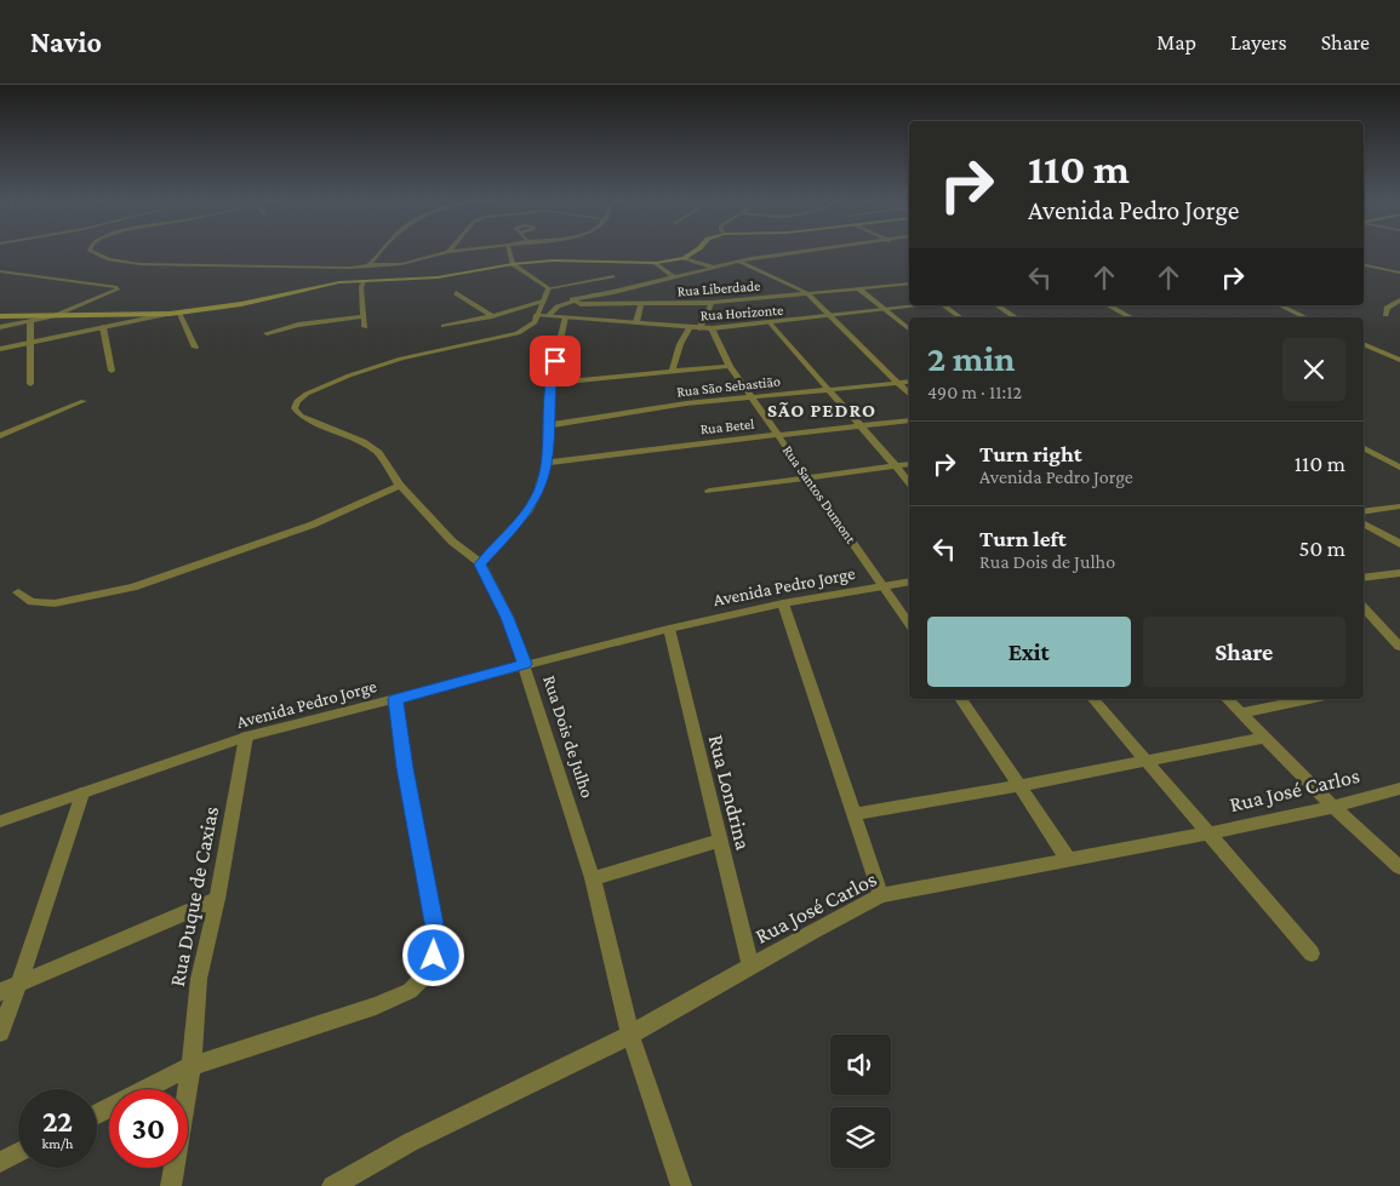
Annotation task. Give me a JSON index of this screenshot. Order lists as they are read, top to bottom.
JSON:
{
  "streets": {
    "street": [
      "Rua Liberdade",
      "Rua Horizonte",
      "Rua São Sebastião",
      "Rua Betel",
      "Rua Santos Dumont",
      "Avenida Pedro Jorge",
      "Rua Dois de Julho",
      "Rua José Carlos",
      "Rua Londrina",
      "Rua Duque de Caxias"
    ]
  },
  "crossings": [
    ["Rua Horizonte", "Rua Santos Dumont"],
    ["Rua São Sebastião", "Rua Santos Dumont"],
    ["Rua Betel", "Rua Santos Dumont"],
    ["Rua Santos Dumont", "Avenida Pedro Jorge"],
    ["Avenida Pedro Jorge", "Rua Dois de Julho"],
    ["Avenida Pedro Jorge", "Rua Londrina"],
    ["Avenida Pedro Jorge", "Rua Duque de Caxias"],
    ["Rua Dois de Julho", "Rua José Carlos"],
    ["Rua José Carlos", "Rua Londrina"]
  ],
  "districts": ["SÃO PEDRO"],
  "page": {
    "header": "Navio",
    "nav": ["Map", "Layers", "Share"],
    "turn": ["110 m", "Avenida Pedro Jorge"],
    "heading": ["2 min", "490 m · 11:12"],
    "list": [
      {
        "name": "Turn right",
        "note": "Avenida Pedro Jorge",
        "value": "110 m"
      },
      {
        "name": "Turn left",
        "note": "Rua Dois de Julho",
        "value": "50 m"
      }
    ],
    "buttons": ["Exit", "Share"],
    "speed": "22 km/h",
    "limit": "30"
  }
}
